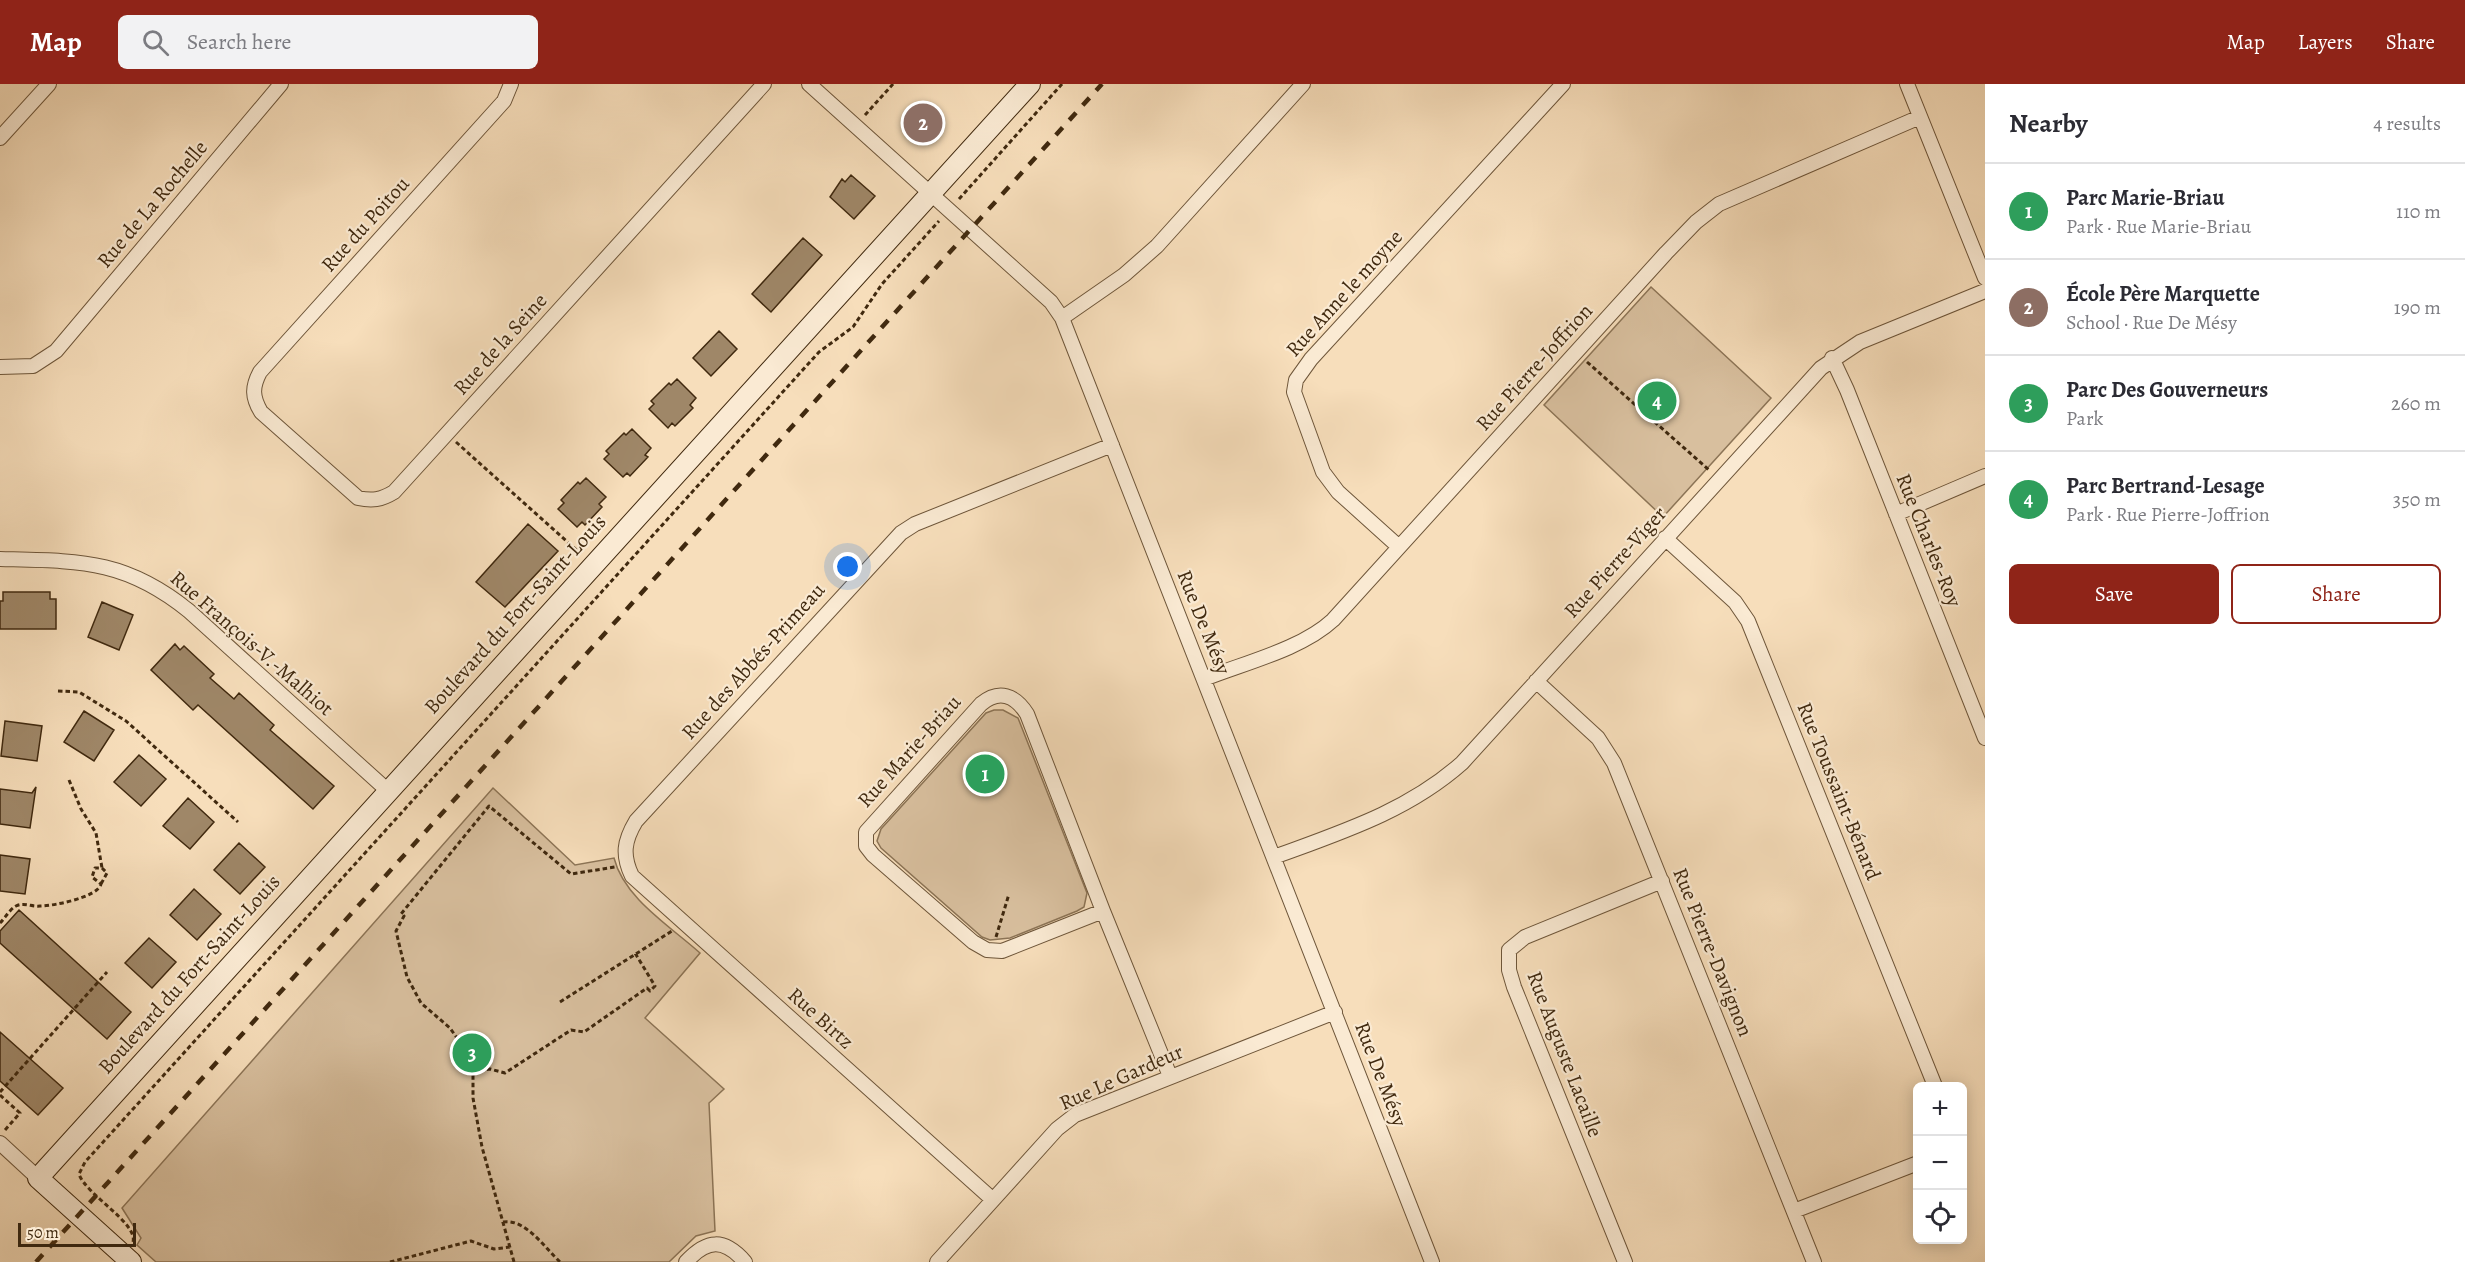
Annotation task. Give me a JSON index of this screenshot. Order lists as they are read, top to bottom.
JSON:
{
  "streets": {
    "street": [
      "Rue de La Rochelle",
      "Rue du Poitou",
      "Rue Anne le moyne",
      "Rue de la Seine",
      "Rue Pierre-Joffrion",
      "Rue Charles-Roy",
      "Rue Pierre-Viger",
      "Boulevard du Fort-Saint-Louis",
      "Rue De Mésy",
      "Rue François-V.-Malhiot",
      "Rue des Abbés-Primeau",
      "Rue Marie-Briau",
      "Rue Toussaint-Bénard",
      "Rue Pierre-Davignon",
      "Rue Birtz",
      "Rue Auguste Lacaille",
      "Rue Le Gardeur"
    ]
  },
  "crossings": [
    ["Rue du Poitou", "Rue de la Seine"],
    ["Rue Anne le moyne", "Rue Pierre-Joffrion"],
    ["Rue Pierre-Joffrion", "Rue De Mésy"],
    ["Rue Charles-Roy", "Rue Pierre-Viger"],
    ["Rue Pierre-Viger", "Rue De Mésy"],
    ["Rue Pierre-Viger", "Rue Toussaint-Bénard"],
    ["Rue Pierre-Viger", "Rue Pierre-Davignon"],
    ["Boulevard du Fort-Saint-Louis", "Rue De Mésy"],
    ["Boulevard du Fort-Saint-Louis", "Rue François-V.-Malhiot"],
    ["Rue De Mésy", "Rue des Abbés-Primeau"],
    ["Rue De Mésy", "Rue Le Gardeur"],
    ["Rue des Abbés-Primeau", "Rue Birtz"],
    ["Rue Marie-Briau", "Rue Le Gardeur"],
    ["Rue Pierre-Davignon", "Rue Auguste Lacaille"],
    ["Rue Birtz", "Rue Le Gardeur"]
  ],
  "scale_bar": "50 m",
  "page": {
    "header": "Map",
    "search": "Search here",
    "nav": ["Map", "Layers", "Share"],
    "heading": ["Nearby", "4 results"],
    "pins": [
      "2",
      "4",
      "1",
      "3"
    ],
    "list": [
      {
        "mark": "1",
        "name": "Parc Marie-Briau",
        "note": "Park · Rue Marie-Briau",
        "value": "110 m"
      },
      {
        "mark": "2",
        "name": "École Père Marquette",
        "note": "School · Rue De Mésy",
        "value": "190 m"
      },
      {
        "mark": "3",
        "name": "Parc Des Gouverneurs",
        "note": "Park",
        "value": "260 m"
      },
      {
        "mark": "4",
        "name": "Parc Bertrand-Lesage",
        "note": "Park · Rue Pierre-Joffrion",
        "value": "350 m"
      }
    ],
    "buttons": ["Save", "Share"],
    "map_buttons": ["+", "−"],
    "scale": "50 m"
  }
}
